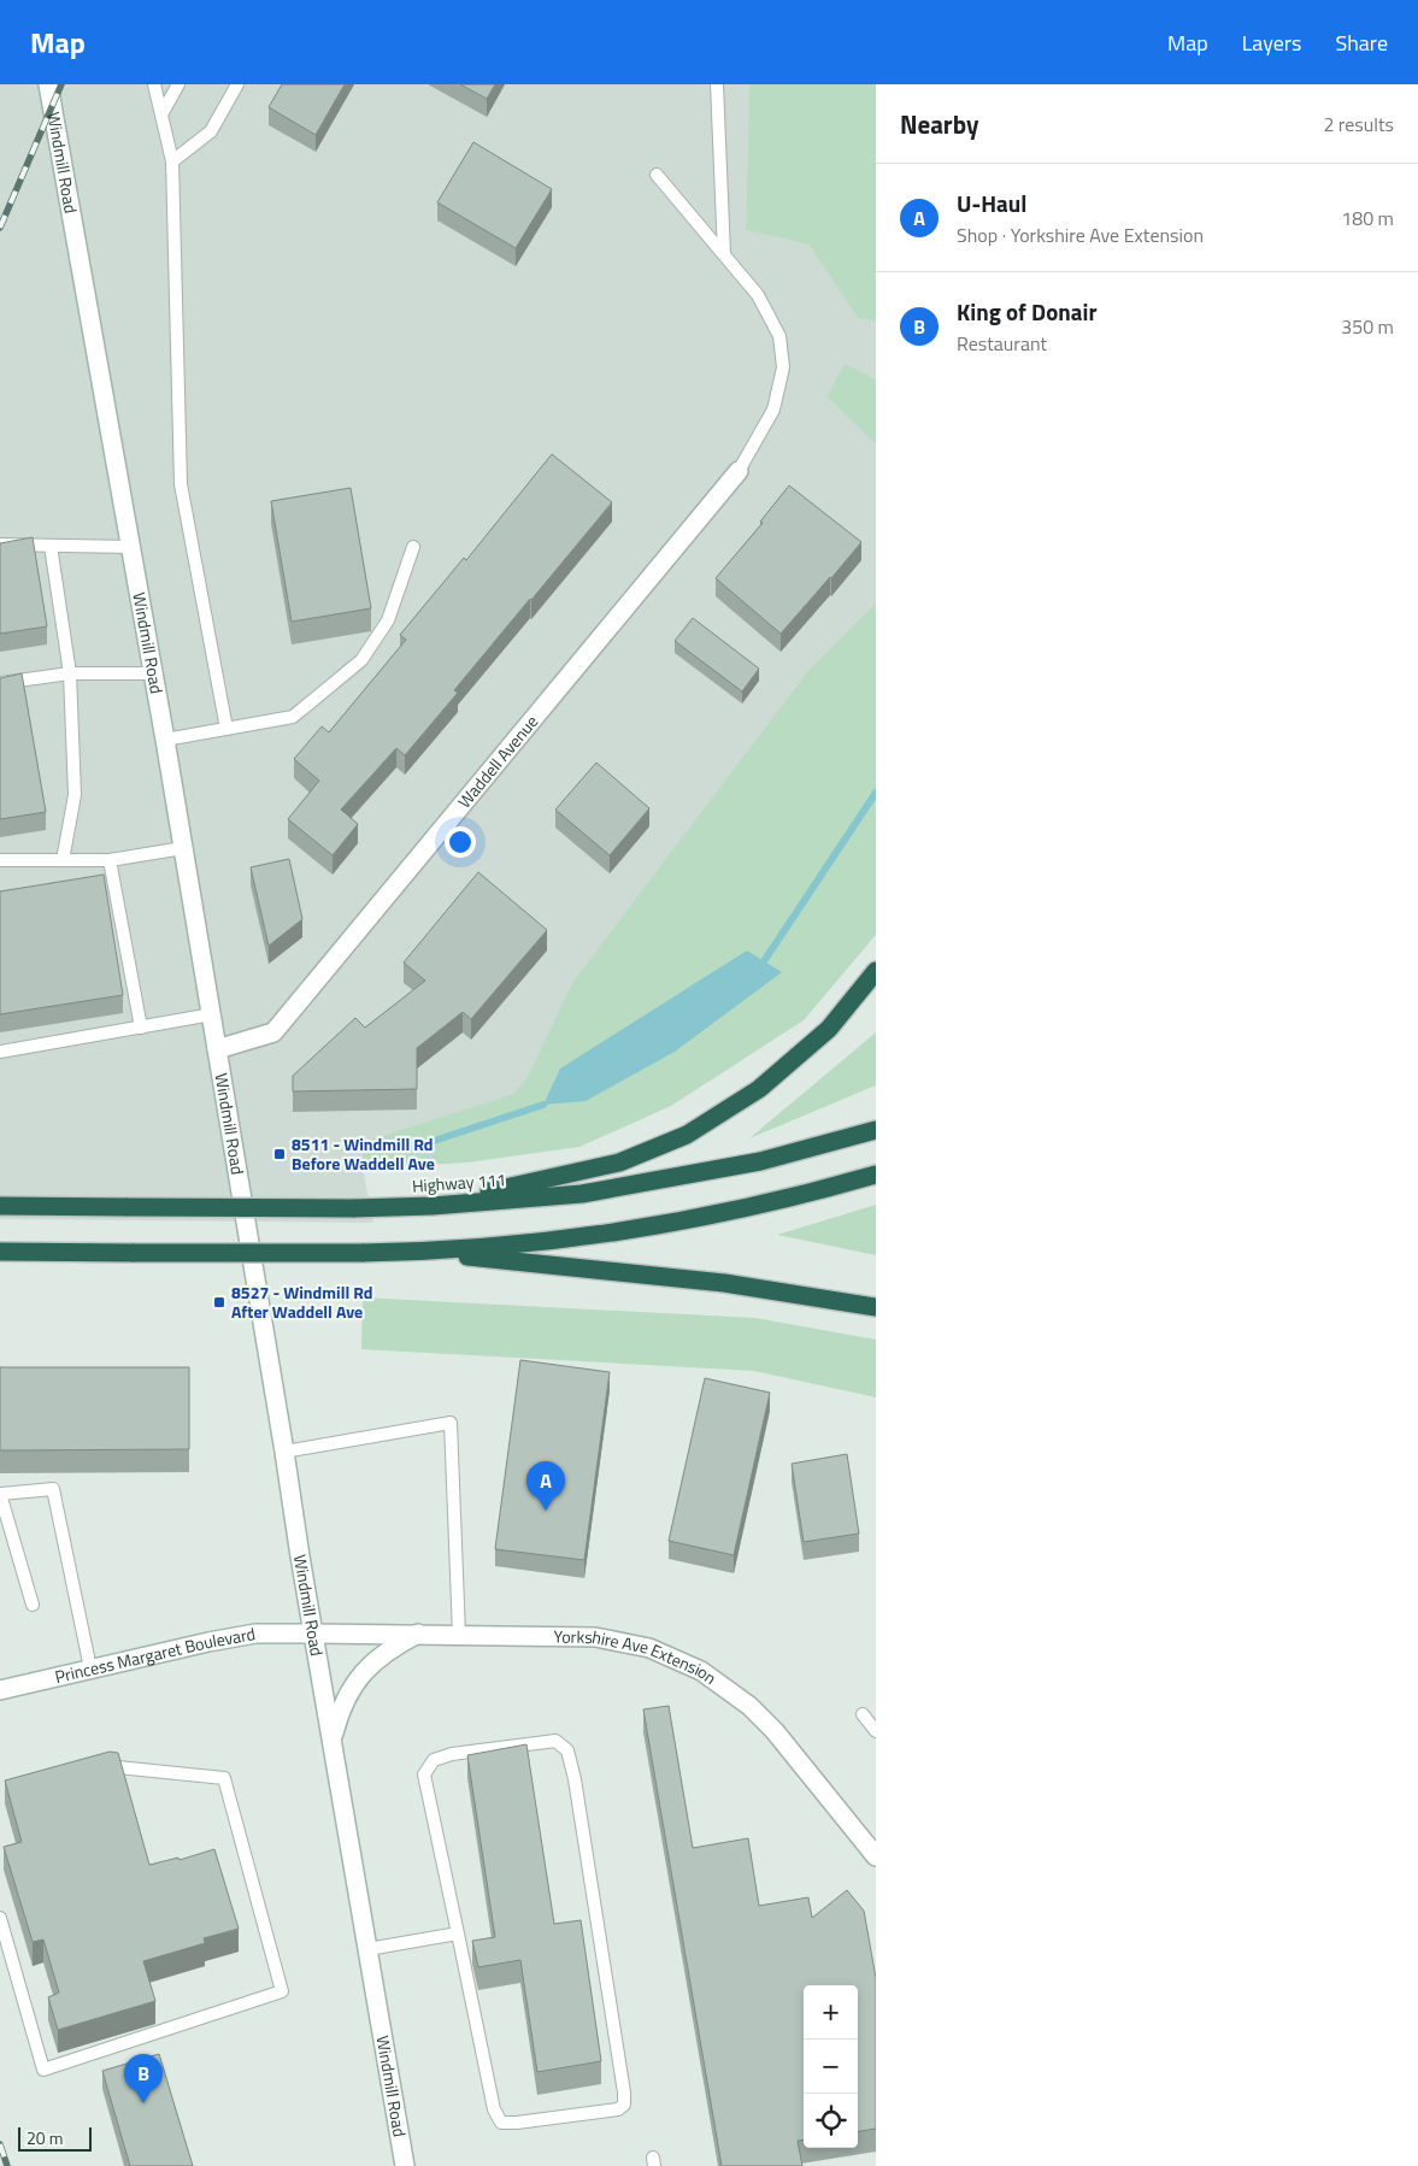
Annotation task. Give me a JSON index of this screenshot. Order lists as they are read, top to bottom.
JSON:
{
  "streets": {
    "highway": ["Highway 111"],
    "main road": [
      "Windmill Road",
      "Waddell Avenue",
      "Princess Margaret Boulevard",
      "Yorkshire Ave Extension"
    ]
  },
  "crossings": [
    ["Windmill Road", "Waddell Avenue"],
    ["Windmill Road", "Princess Margaret Boulevard"],
    ["Windmill Road", "Yorkshire Ave Extension"],
    ["Princess Margaret Boulevard", "Yorkshire Ave Extension"]
  ],
  "places": {
    "transit": ["8511 - Windmill Rd Before Waddell Ave", "8527 - Windmill Rd After Waddell Ave"]
  },
  "scale_bar": "20 m",
  "page": {
    "header": "Map",
    "nav": ["Map", "Layers", "Share"],
    "heading": ["Nearby", "2 results"],
    "list": [
      {
        "mark": "A",
        "name": "U-Haul",
        "note": "Shop · Yorkshire Ave Extension",
        "value": "180 m"
      },
      {
        "mark": "B",
        "name": "King of Donair",
        "note": "Restaurant",
        "value": "350 m"
      }
    ],
    "pins": ["A", "B"],
    "map_buttons": ["+", "−"],
    "scale": "20 m"
  }
}
